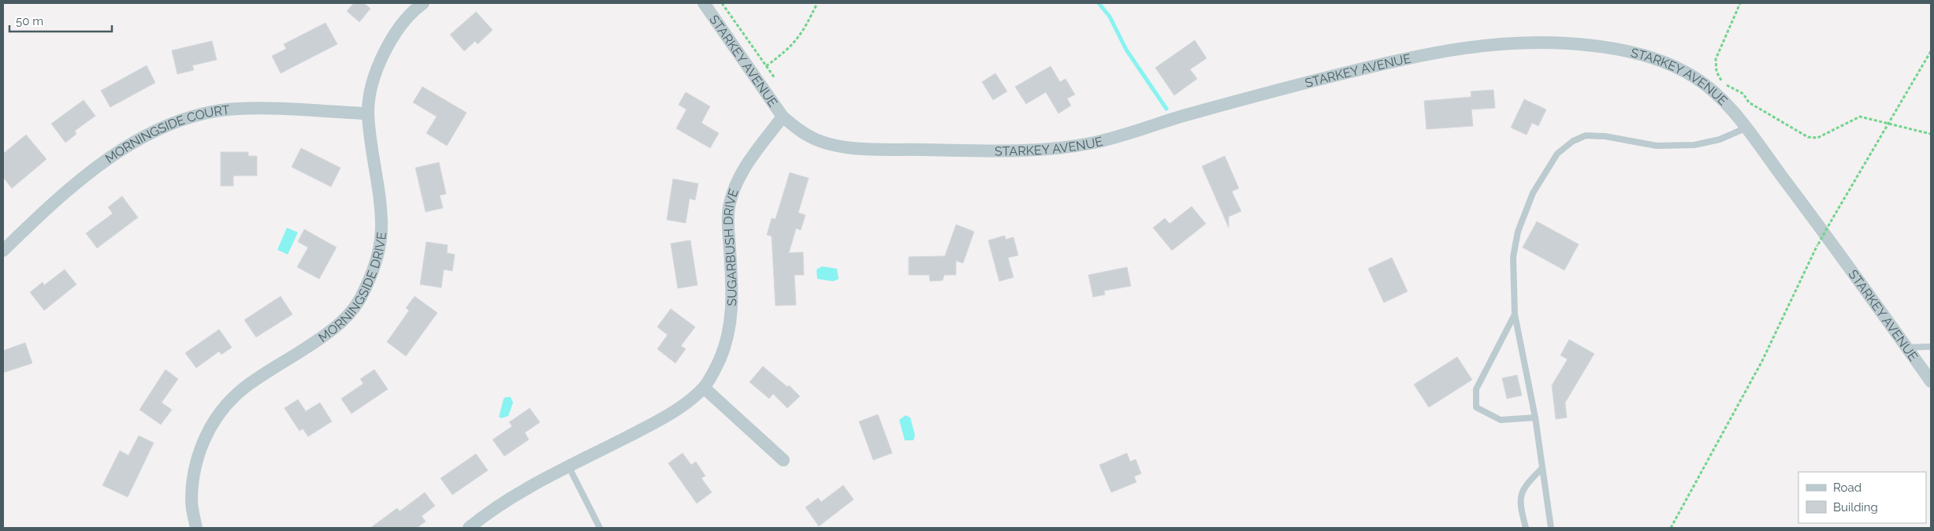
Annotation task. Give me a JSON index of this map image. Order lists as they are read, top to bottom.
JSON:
{
  "streets": {
    "street": [
      "STARKEY AVENUE",
      "MORNINGSIDE COURT",
      "SUGARBUSH DRIVE",
      "MORNINGSIDE DRIVE"
    ]
  },
  "crossings": [
    ["STARKEY AVENUE", "SUGARBUSH DRIVE"],
    ["MORNINGSIDE COURT", "MORNINGSIDE DRIVE"]
  ],
  "legend": ["Road", "Building"],
  "scale_bar": "50 m"
}
